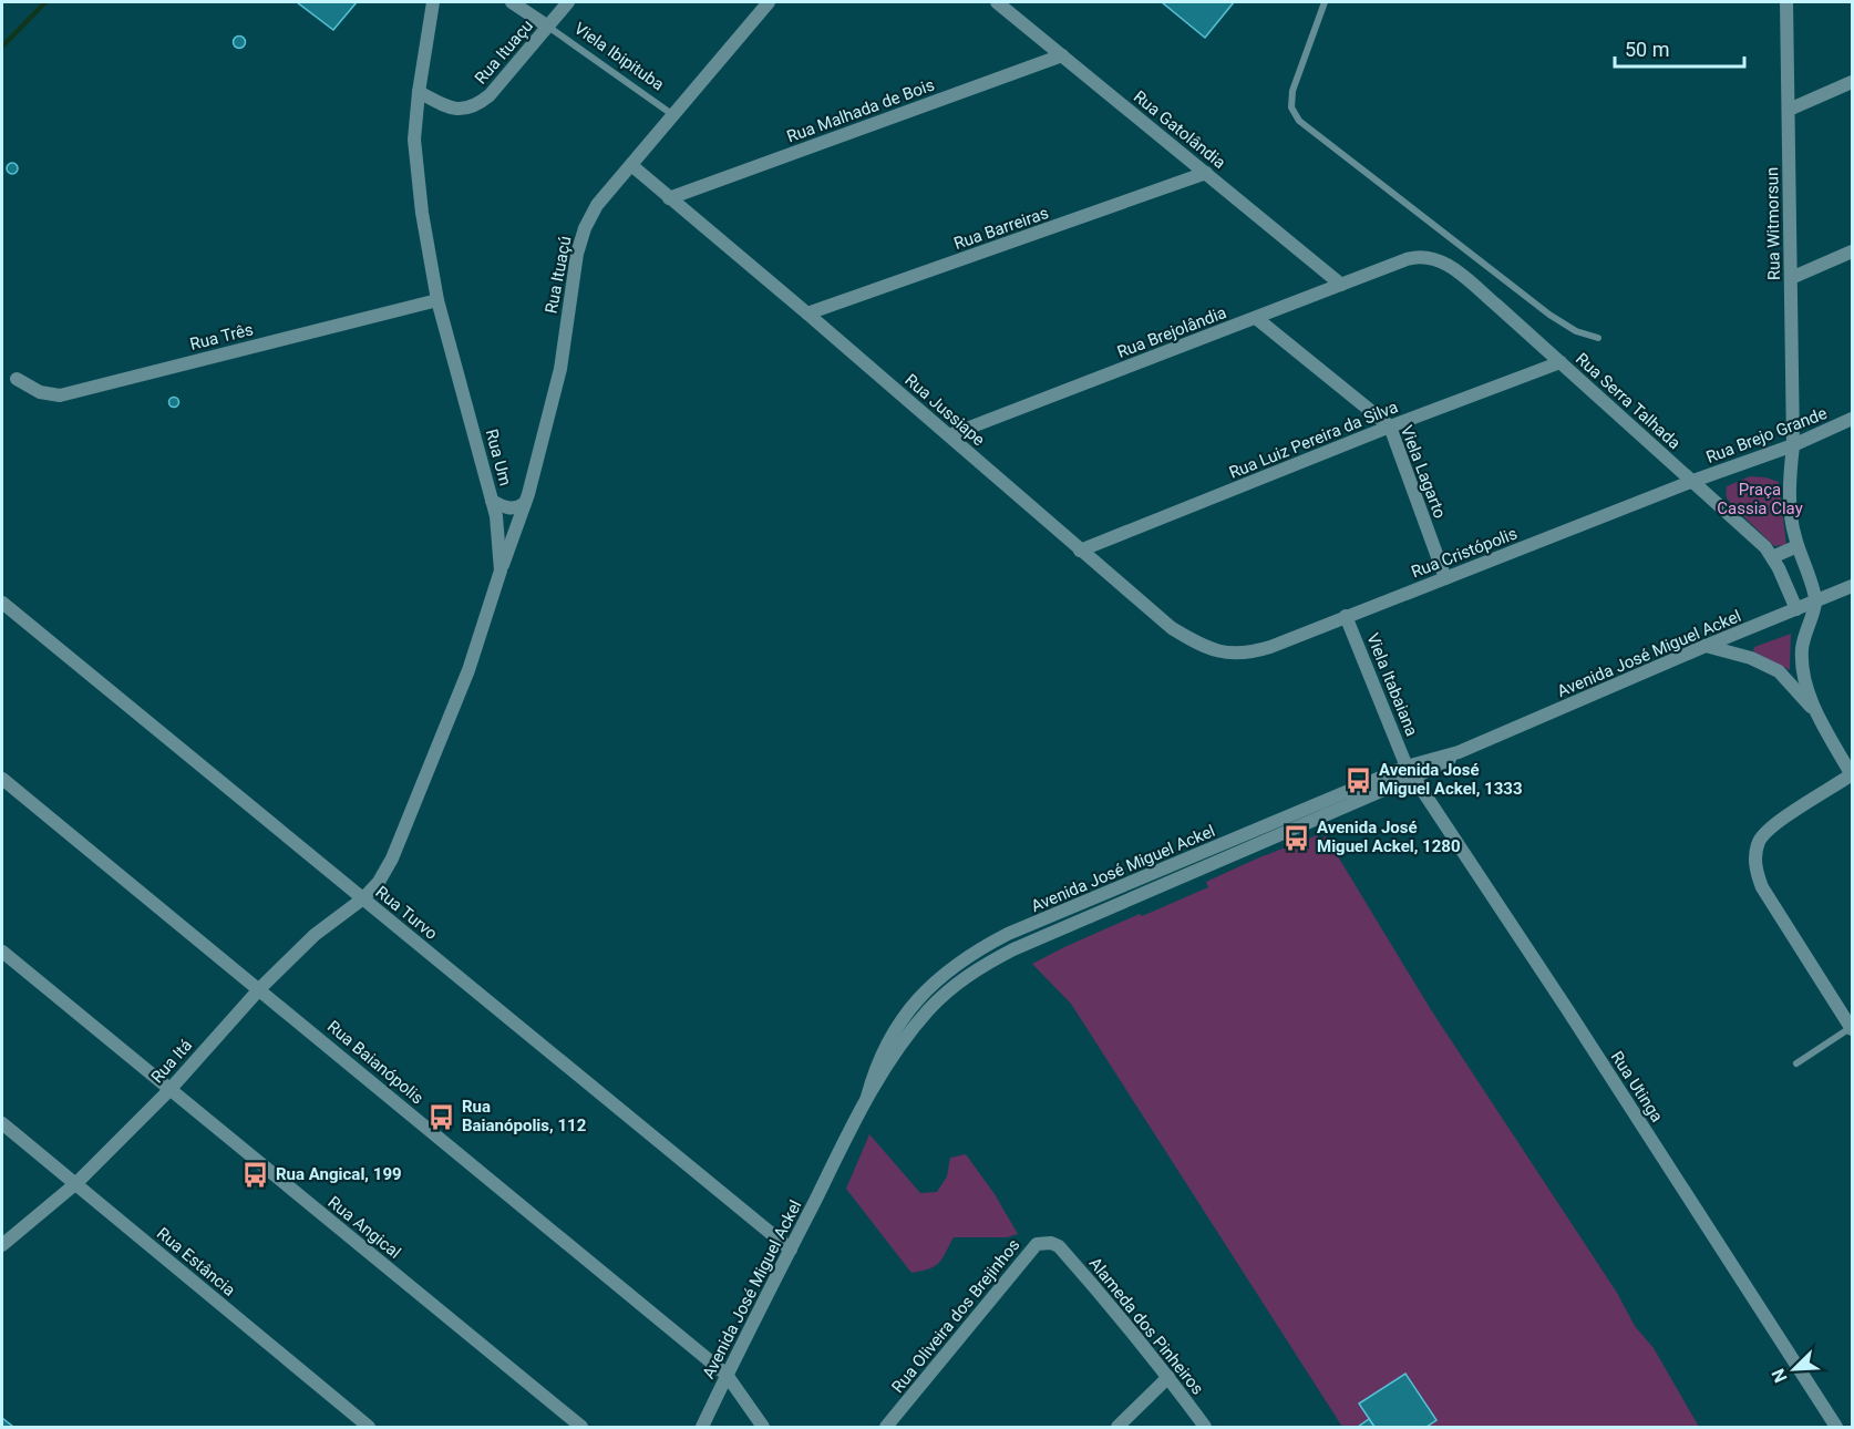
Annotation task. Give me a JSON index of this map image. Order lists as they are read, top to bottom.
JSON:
{
  "streets": {
    "street": [
      "Rua Ituaçu",
      "Viela Ibipituba",
      "Rua Malhada de Bois",
      "Rua Gatolândia",
      "Rua Witmorsun",
      "Rua Barreiras",
      "Rua Ituaçú",
      "Rua Brejolândia",
      "Rua Três",
      "Rua Serra Talhada",
      "Rua Jussiape",
      "Rua Brejo Grande",
      "Rua Luiz Pereira da Silva",
      "Rua Um",
      "Viela Lagarto",
      "Rua Cristópolis",
      "Avenida José Miguel Ackel",
      "Viela Itabaiana",
      "Rua Turvo",
      "Rua Itá",
      "Rua Baianópolis",
      "Rua Utinga",
      "Rua Angical",
      "Rua Estância",
      "Rua Oliveira dos Brejinhos",
      "Alameda dos Pinheiros"
    ]
  },
  "crossings": [
    ["Rua Ituaçu", "Viela Ibipituba"],
    ["Rua Ituaçu", "Rua Um"],
    ["Viela Ibipituba", "Rua Ituaçú"],
    ["Rua Malhada de Bois", "Rua Gatolândia"],
    ["Rua Malhada de Bois", "Rua Jussiape"],
    ["Rua Gatolândia", "Rua Barreiras"],
    ["Rua Gatolândia", "Rua Brejolândia"],
    ["Rua Witmorsun", "Rua Brejo Grande"],
    ["Rua Barreiras", "Rua Jussiape"],
    ["Rua Ituaçú", "Rua Jussiape"],
    ["Rua Ituaçú", "Rua Um"],
    ["Rua Brejolândia", "Rua Serra Talhada"],
    ["Rua Brejolândia", "Rua Jussiape"],
    ["Rua Brejolândia", "Viela Lagarto"],
    ["Rua Três", "Rua Um"],
    ["Rua Serra Talhada", "Rua Brejo Grande"],
    ["Rua Serra Talhada", "Rua Luiz Pereira da Silva"],
    ["Rua Serra Talhada", "Rua Cristópolis"],
    ["Rua Serra Talhada", "Avenida José Miguel Ackel"],
    ["Rua Jussiape", "Rua Luiz Pereira da Silva"],
    ["Rua Jussiape", "Rua Cristópolis"],
    ["Rua Brejo Grande", "Rua Cristópolis"],
    ["Rua Luiz Pereira da Silva", "Viela Lagarto"],
    ["Rua Um", "Rua Turvo"],
    ["Rua Um", "Rua Itá"],
    ["Viela Lagarto", "Rua Cristópolis"],
    ["Rua Cristópolis", "Viela Itabaiana"],
    ["Avenida José Miguel Ackel", "Viela Itabaiana"],
    ["Avenida José Miguel Ackel", "Rua Turvo"],
    ["Avenida José Miguel Ackel", "Rua Baianópolis"],
    ["Avenida José Miguel Ackel", "Rua Utinga"],
    ["Viela Itabaiana", "Rua Utinga"],
    ["Rua Turvo", "Rua Itá"],
    ["Rua Itá", "Rua Baianópolis"],
    ["Rua Itá", "Rua Angical"],
    ["Rua Itá", "Rua Estância"],
    ["Rua Oliveira dos Brejinhos", "Alameda dos Pinheiros"]
  ],
  "parks": ["Praça Cassia Clay"],
  "places": {
    "bus stop": [
      "Avenida José Miguel Ackel, 1333",
      "Avenida José Miguel Ackel, 1280",
      "Rua Baianópolis, 112",
      "Rua Angical, 199"
    ]
  },
  "scale_bar": "50 m",
  "north": "bottom left"
}
